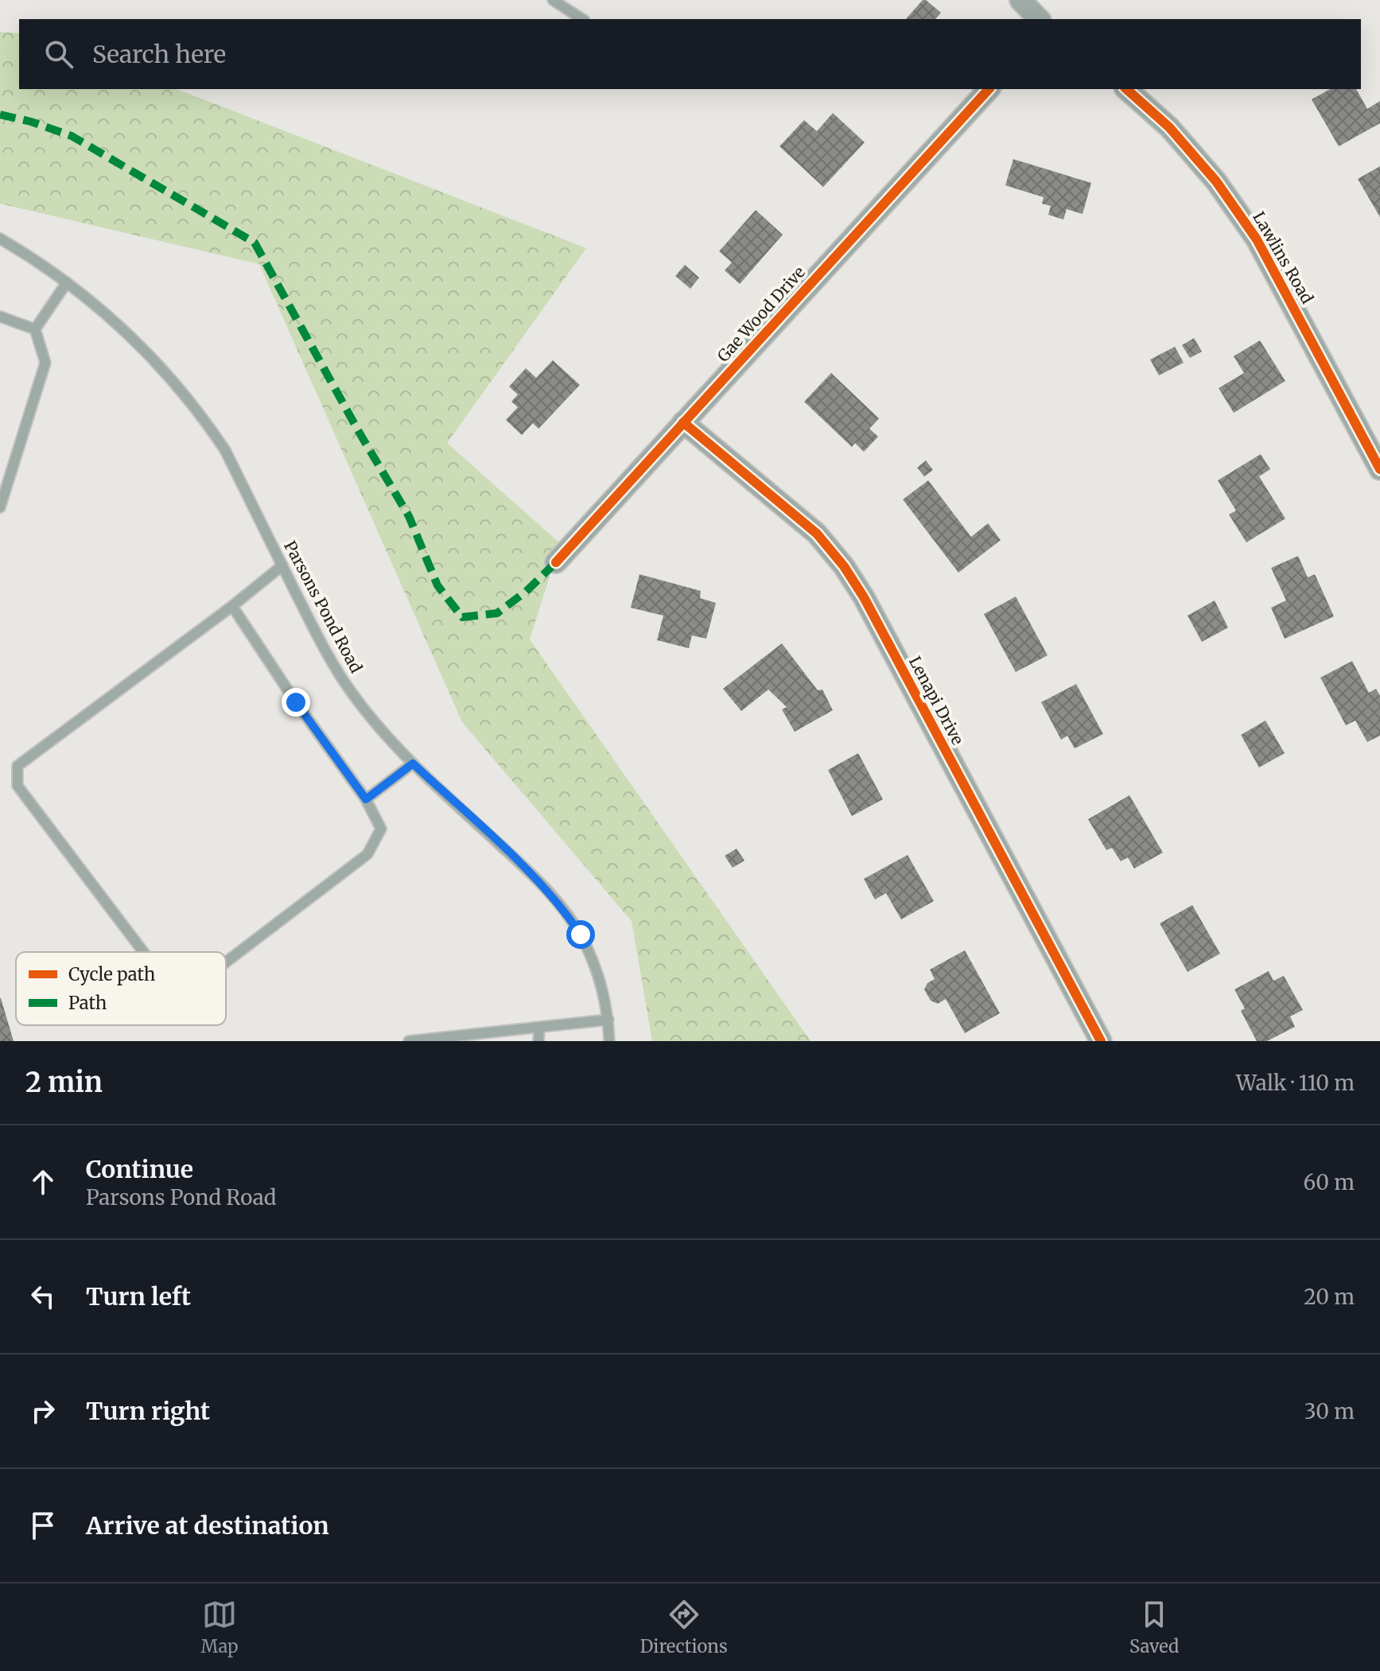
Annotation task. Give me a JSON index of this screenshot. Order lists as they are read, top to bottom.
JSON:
{
  "streets": {
    "street": ["Lawlins Road", "Gae Wood Drive", "Lenapi Drive"],
    "lane": ["Parsons Pond Road"]
  },
  "crossings": [
    ["Gae Wood Drive", "Lenapi Drive"]
  ],
  "legend": ["Cycle path", "Path"],
  "page": {
    "search": "Search here",
    "heading": ["2 min", "Walk · 110 m"],
    "list": [
      ["Continue", "Parsons Pond Road", "60 m"],
      ["Turn left", "20 m"],
      ["Turn right", "30 m"],
      "Arrive at destination"
    ],
    "nav": ["Map", "Directions", "Saved"]
  }
}
